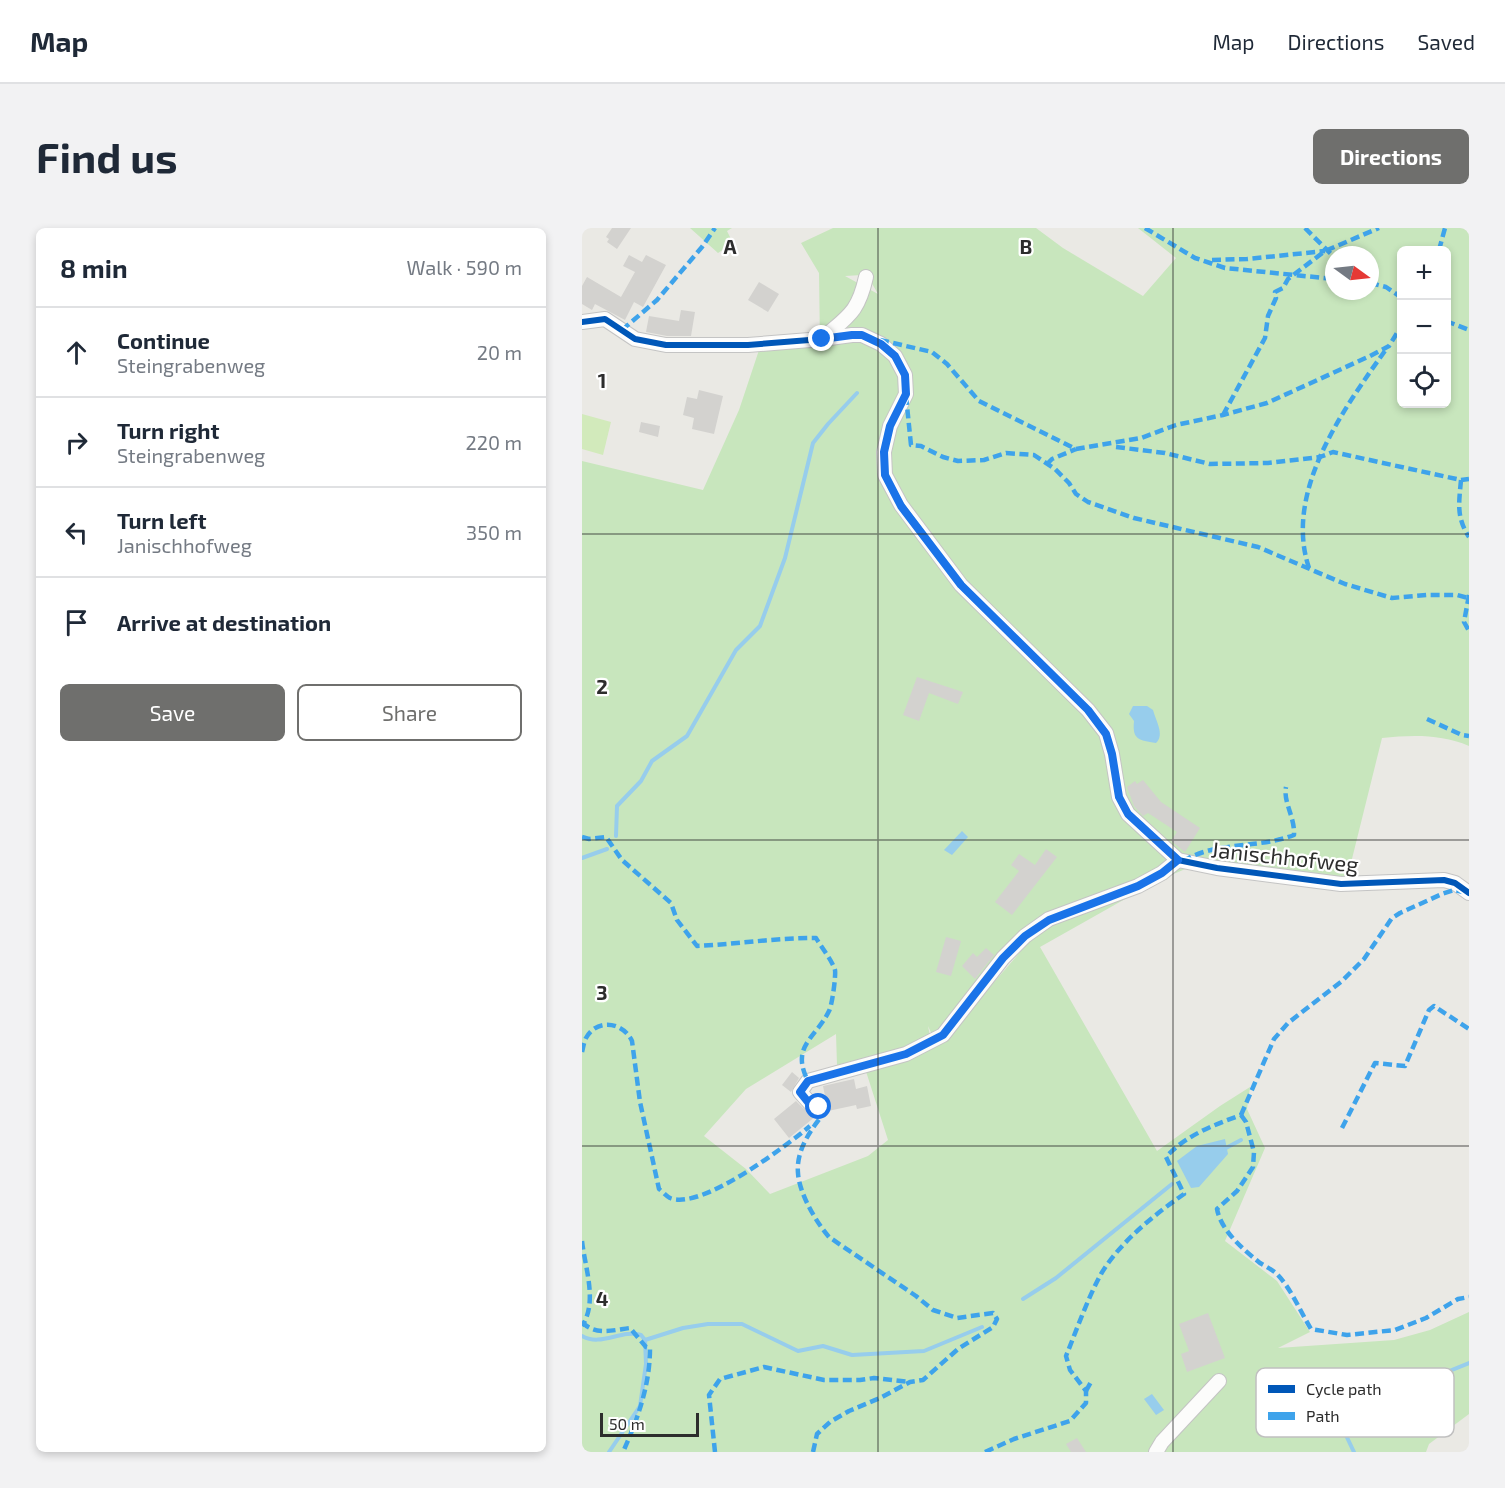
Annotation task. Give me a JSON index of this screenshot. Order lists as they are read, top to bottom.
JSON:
{
  "streets": {
    "street": ["Janischhofweg"]
  },
  "legend": ["Cycle path", "Path"],
  "scale_bar": "50 m",
  "north": "right",
  "page": {
    "header": "Map",
    "nav": ["Map", "Directions", "Saved"],
    "buttons": [
      "Directions",
      ["Save", "Share"]
    ],
    "title": "Find us",
    "heading": ["8 min", "Walk · 590 m"],
    "map_buttons": ["+", "−"],
    "list": [
      ["Continue", "Steingrabenweg", "20 m"],
      ["Turn right", "Steingrabenweg", "220 m"],
      ["Turn left", "Janischhofweg", "350 m"],
      "Arrive at destination"
    ],
    "scale": "50 m"
  },
  "grid": {
    "columns": ["A", "B"],
    "rows": [
      "1",
      "2",
      "3",
      "4"
    ]
  }
}
